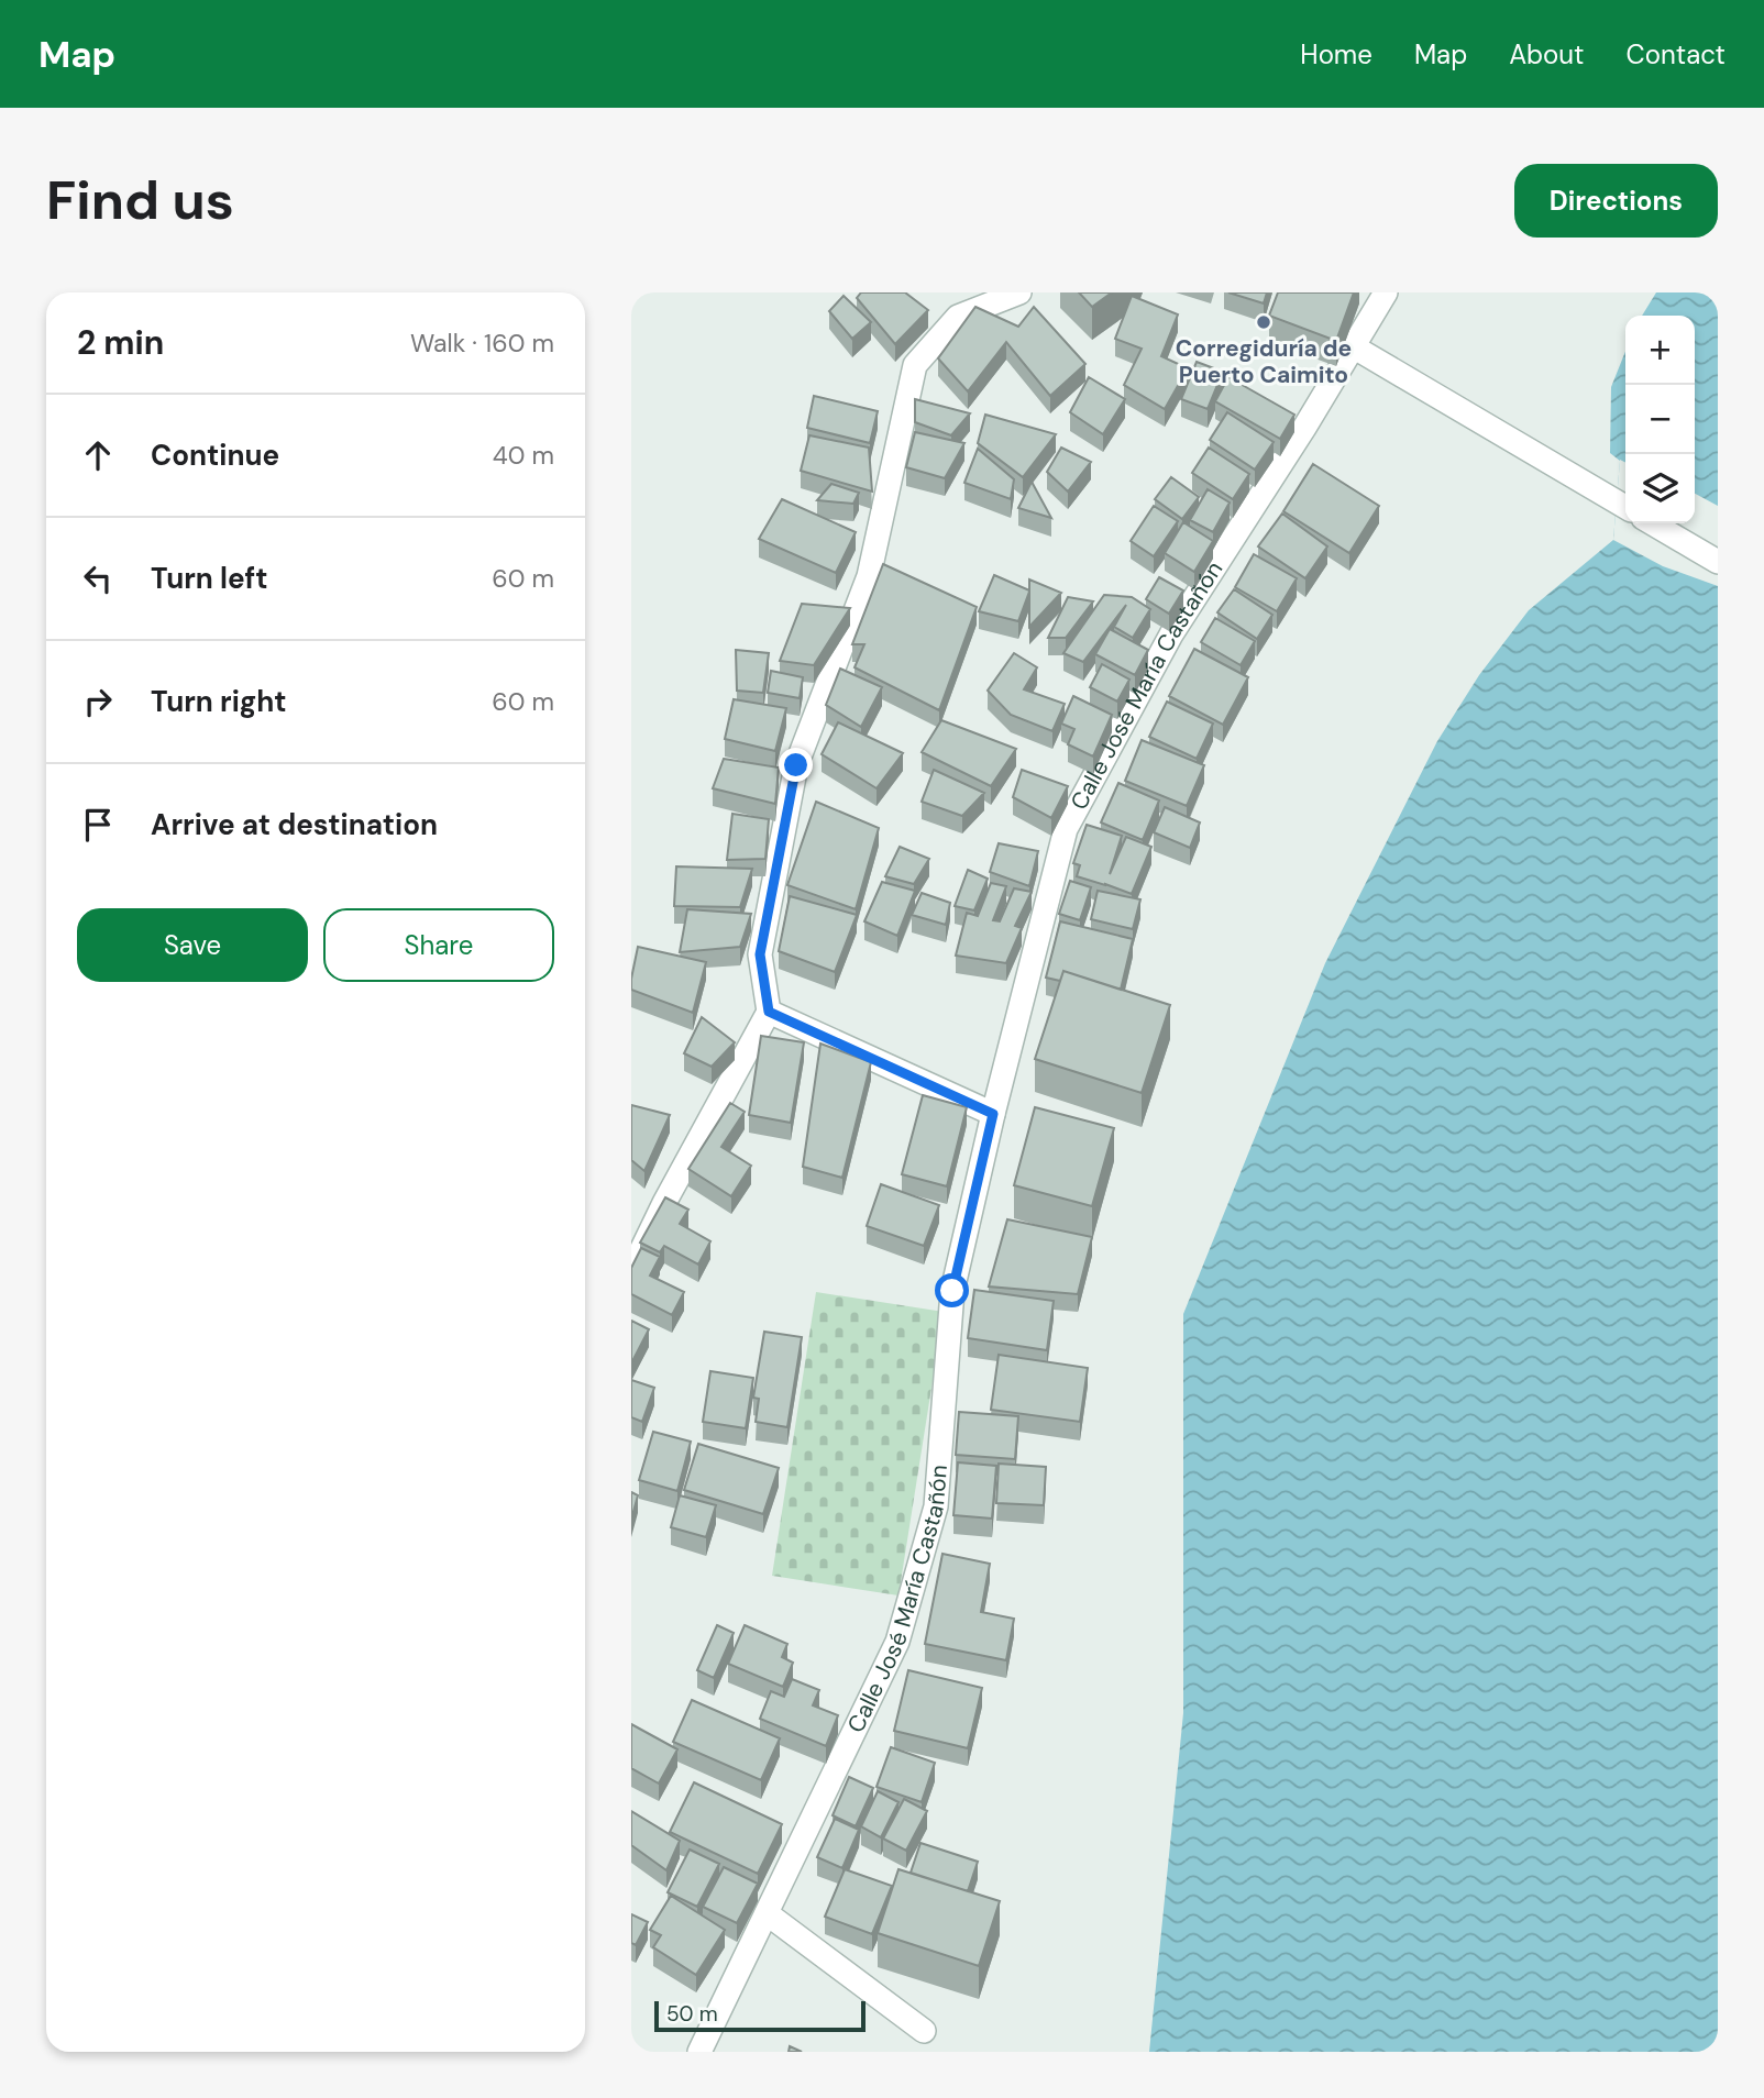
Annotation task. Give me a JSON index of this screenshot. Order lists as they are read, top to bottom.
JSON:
{
  "streets": {
    "street": ["Calle José María Castañón"]
  },
  "places": ["Corregiduría de Puerto Caimito"],
  "scale_bar": "50 m",
  "page": {
    "header": "Map",
    "nav": [
      "Home",
      "Map",
      "About",
      "Contact"
    ],
    "buttons": [
      "Directions",
      ["Save", "Share"]
    ],
    "title": "Find us",
    "heading": ["2 min", "Walk · 160 m"],
    "map_buttons": ["+", "−"],
    "list": [
      ["Continue", "40 m"],
      ["Turn left", "60 m"],
      ["Turn right", "60 m"],
      "Arrive at destination"
    ],
    "scale": "50 m"
  }
}
